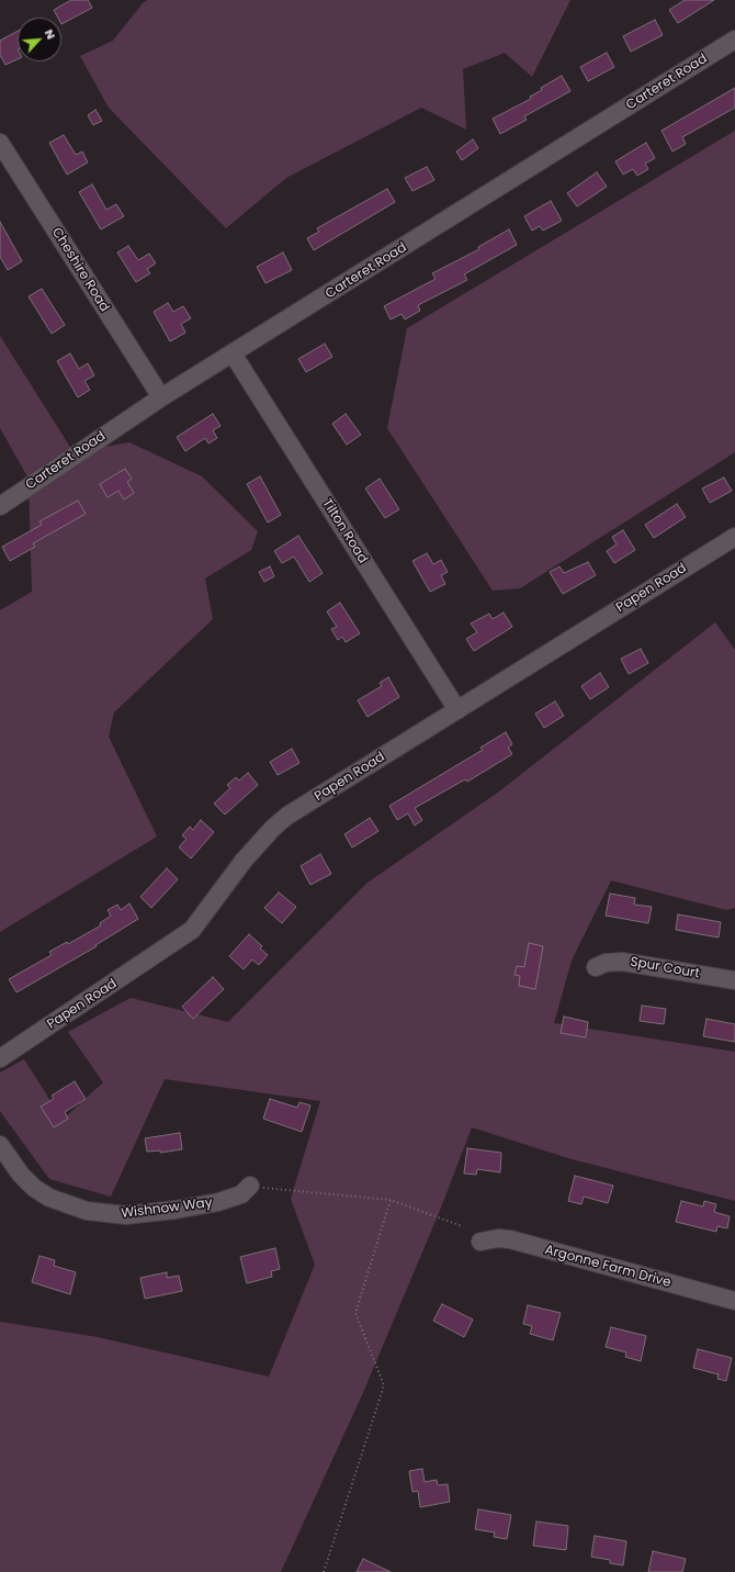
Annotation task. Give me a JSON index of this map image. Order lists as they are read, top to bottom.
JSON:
{
  "streets": {
    "street": [
      "Carteret Road",
      "Cheshire Road",
      "Tilton Road",
      "Papen Road",
      "Spur Court",
      "Wishnow Way",
      "Argonne Farm Drive"
    ]
  },
  "crossings": [
    ["Carteret Road", "Cheshire Road"],
    ["Carteret Road", "Tilton Road"],
    ["Tilton Road", "Papen Road"]
  ],
  "north": "top right"
}
